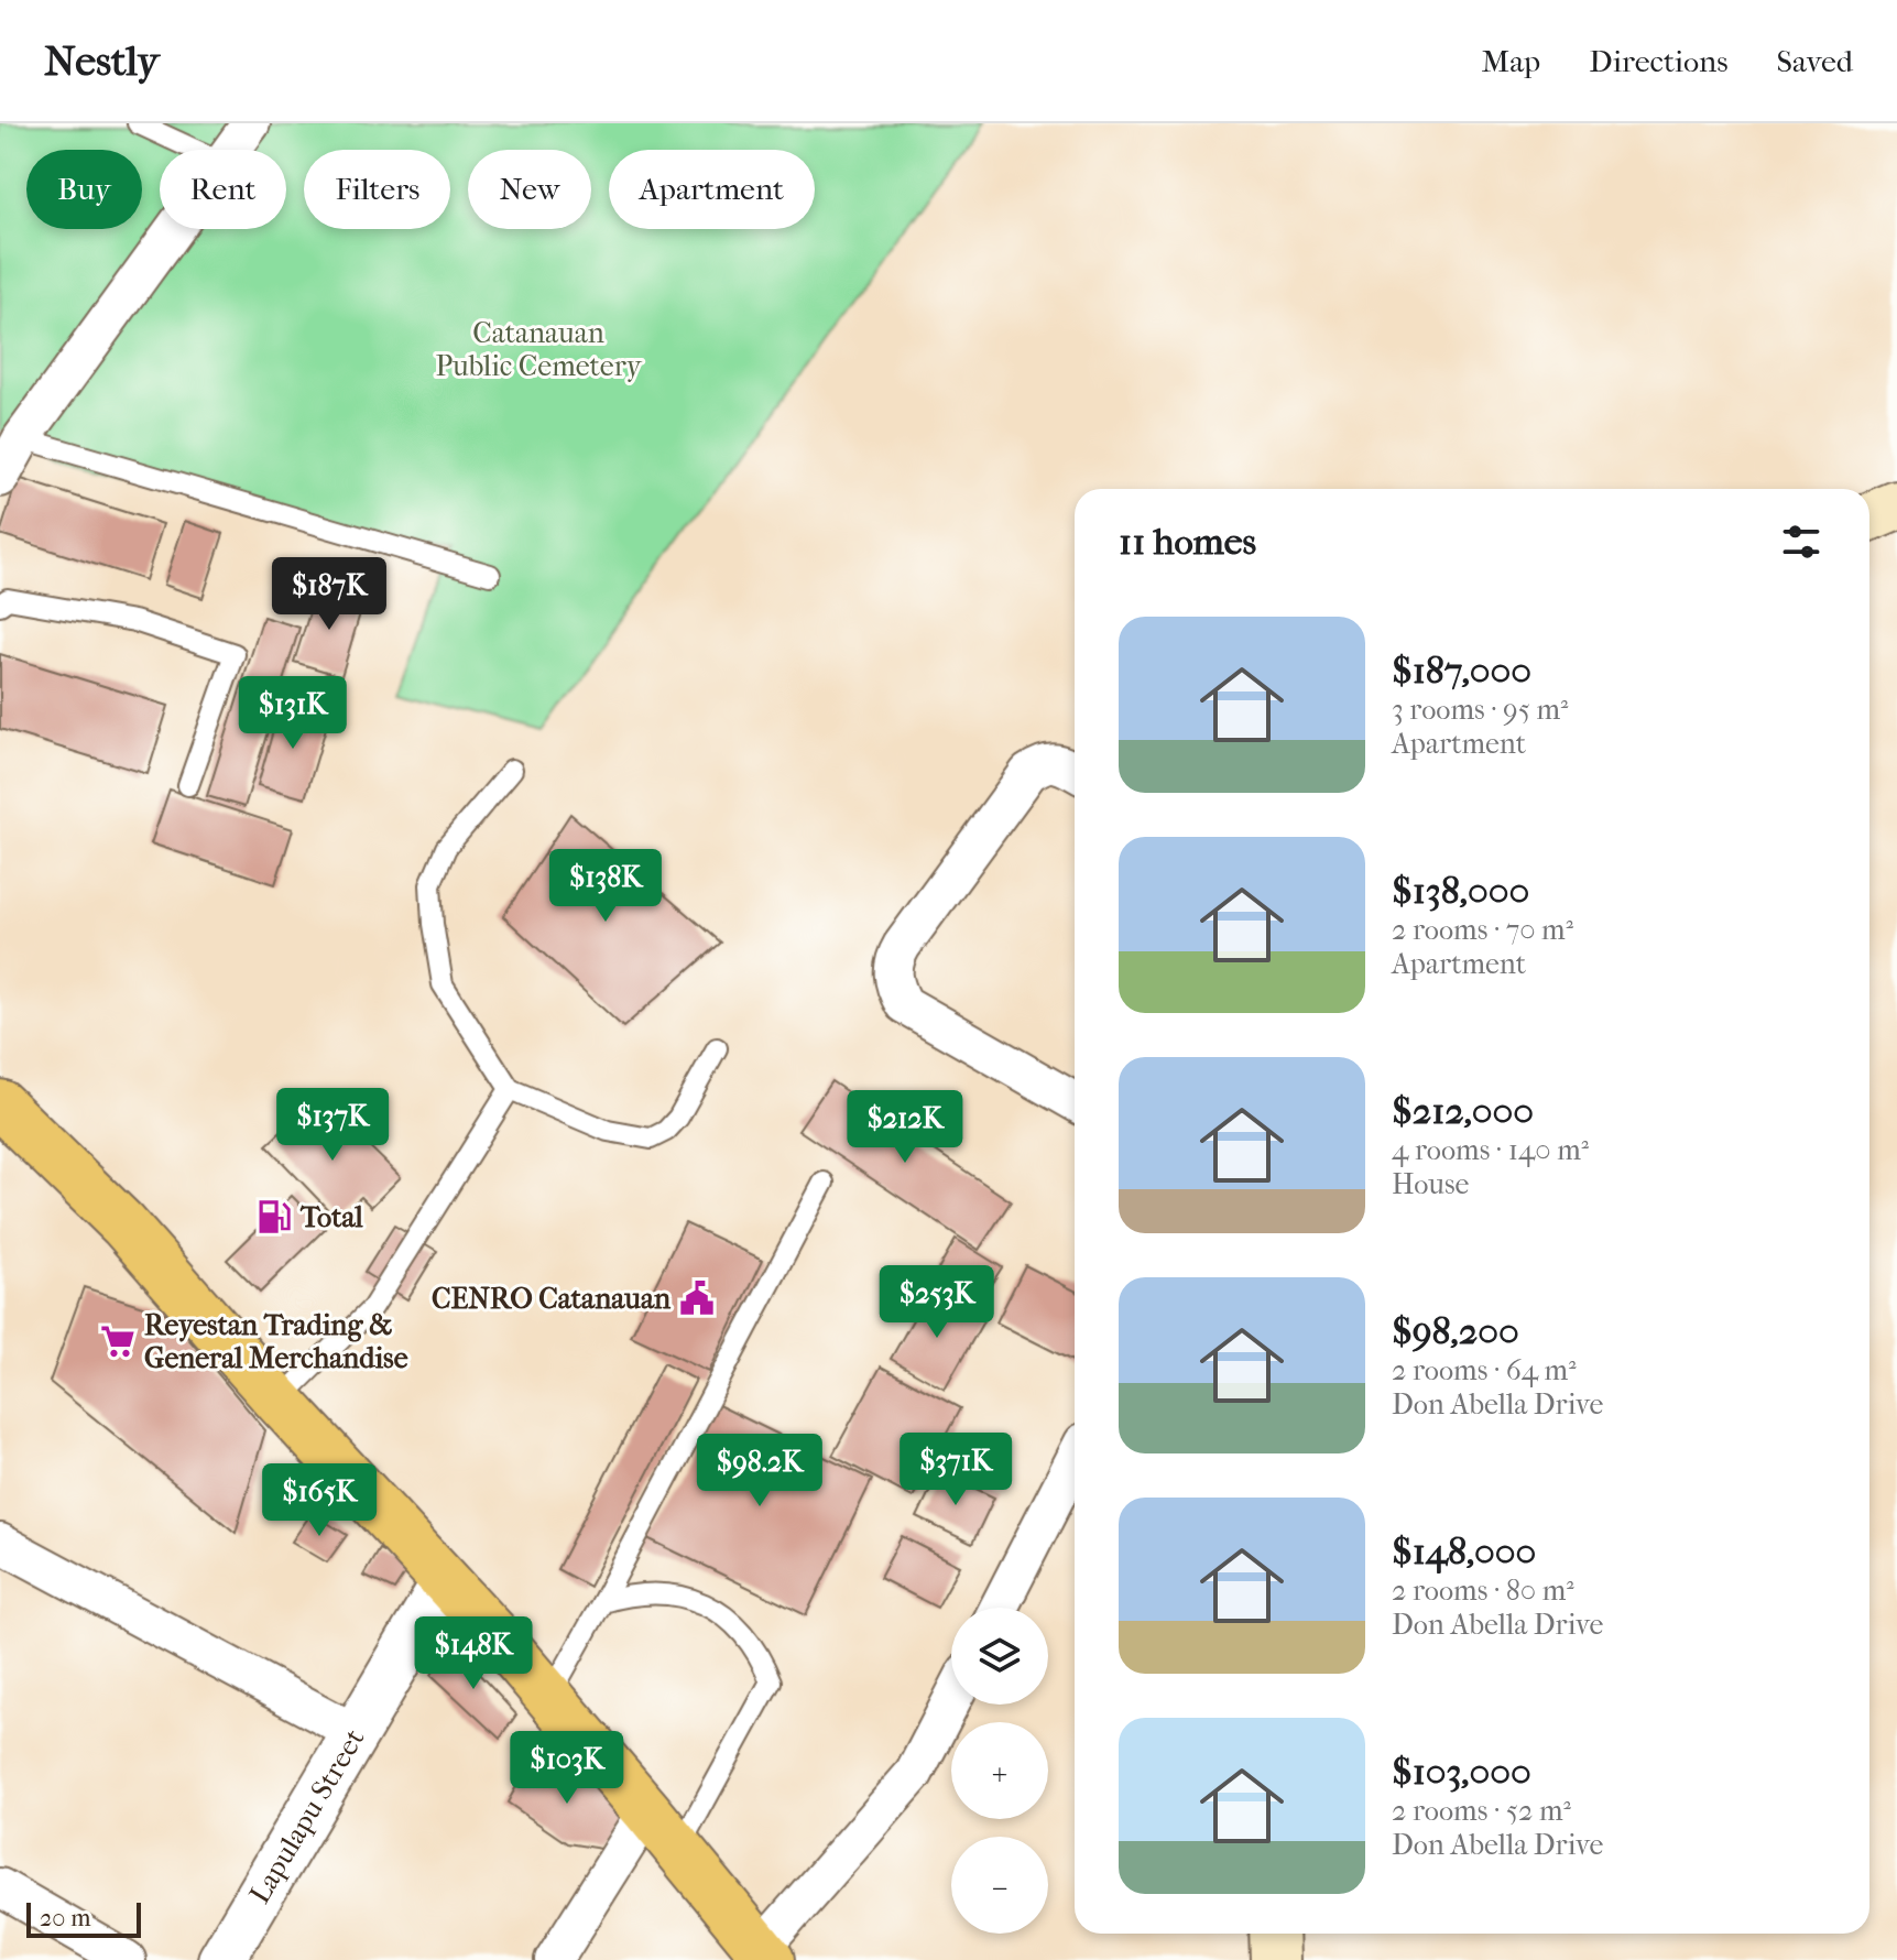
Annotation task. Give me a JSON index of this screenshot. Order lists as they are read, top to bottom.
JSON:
{
  "streets": {
    "street": ["Lapulapu Street"]
  },
  "parks": ["Catanauan Public Cemetery"],
  "places": {
    "fuel station": ["Total"],
    "public building": ["CENRO Catanauan"],
    "supermarket": ["Reyestan Trading & General Merchandise"]
  },
  "scale_bar": "20 m",
  "page": {
    "header": "Nestly",
    "nav": ["Map", "Directions", "Saved"],
    "chip": [
      "Buy",
      "Rent",
      "Filters",
      "New",
      "Apartment"
    ],
    "heading": "11 homes",
    "price": [
      "$187K",
      "$131K",
      "$138K",
      "$137K",
      "$212K",
      "$253K",
      "$371K",
      "$98.2K",
      "$165K",
      "$148K",
      "$103K"
    ],
    "list": [
      {
        "name": "$187,000",
        "note": "3 rooms · 95 m² · Apartment"
      },
      {
        "name": "$138,000",
        "note": "2 rooms · 70 m² · Apartment"
      },
      {
        "name": "$212,000",
        "note": "4 rooms · 140 m² · House"
      },
      {
        "name": "$98,200",
        "note": "2 rooms · 64 m² · Don Abella Drive"
      },
      {
        "name": "$148,000",
        "note": "2 rooms · 80 m² · Don Abella Drive"
      },
      {
        "name": "$103,000",
        "note": "2 rooms · 52 m² · Don Abella Drive"
      }
    ],
    "map_buttons": ["+", "−"],
    "scale": "20 m"
  }
}
